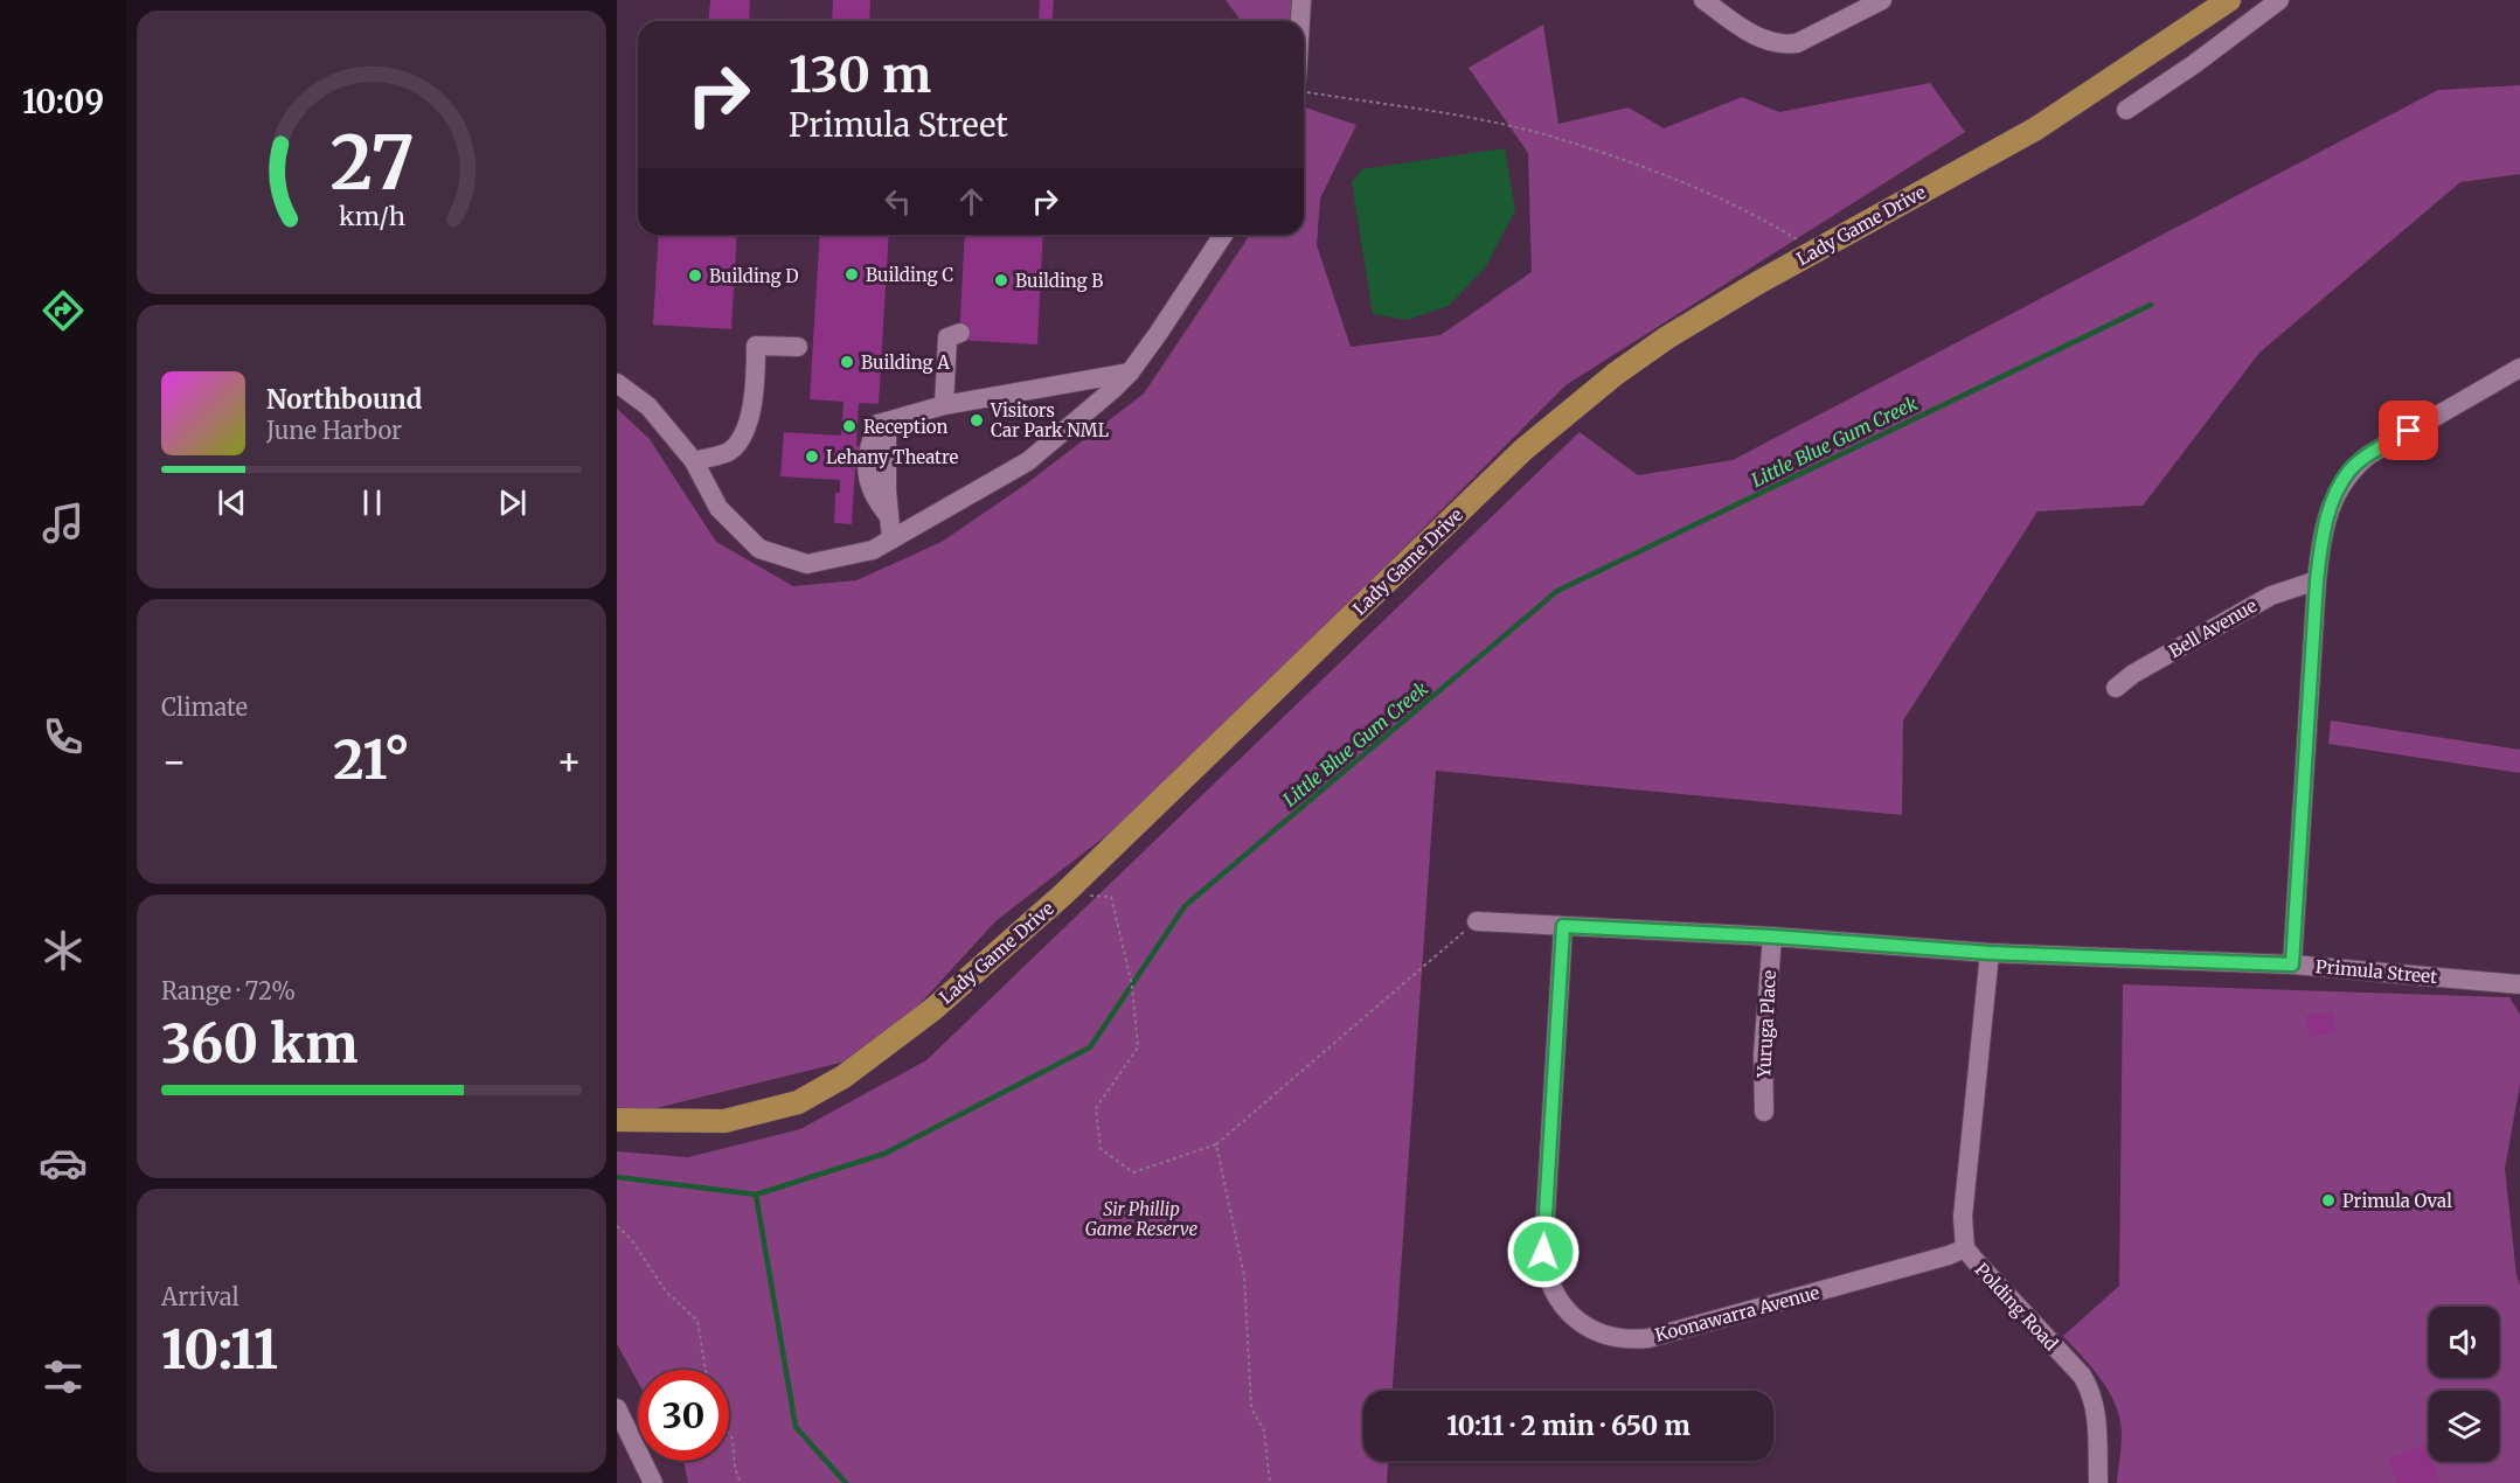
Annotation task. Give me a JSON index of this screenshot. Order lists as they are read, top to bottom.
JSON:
{
  "streets": {
    "main road": ["Lady Game Drive"],
    "street": [
      "Bell Avenue",
      "Primula Street",
      "Yuruga Place",
      "Polding Road",
      "Koonawarra Avenue"
    ]
  },
  "crossings": [
    ["Primula Street", "Yuruga Place"],
    ["Primula Street", "Polding Road"],
    ["Primula Street", "Koonawarra Avenue"],
    ["Polding Road", "Koonawarra Avenue"]
  ],
  "water": ["Little Blue Gum Creek"],
  "parks": ["Sir Phillip Game Reserve"],
  "places": [
    "Building C",
    "Building D",
    "Building B",
    "Building A",
    "Visitors Car Park NML",
    "Reception",
    "Lehany Theatre",
    "Primula Oval"
  ],
  "page": {
    "tabs": "10:09",
    "turn": ["130 m", "Primula Street"],
    "song": ["Northbound", "June Harbor"],
    "tile": [
      "Climate",
      ["Range · 72%", "360 km"],
      ["Arrival", "10:11"]
    ],
    "heat": ["−", "21°", "+"],
    "limit": "30",
    "trip": "10:11 · 2 min · 650 m",
    "gauge": ["27", "km/h"]
  }
}
